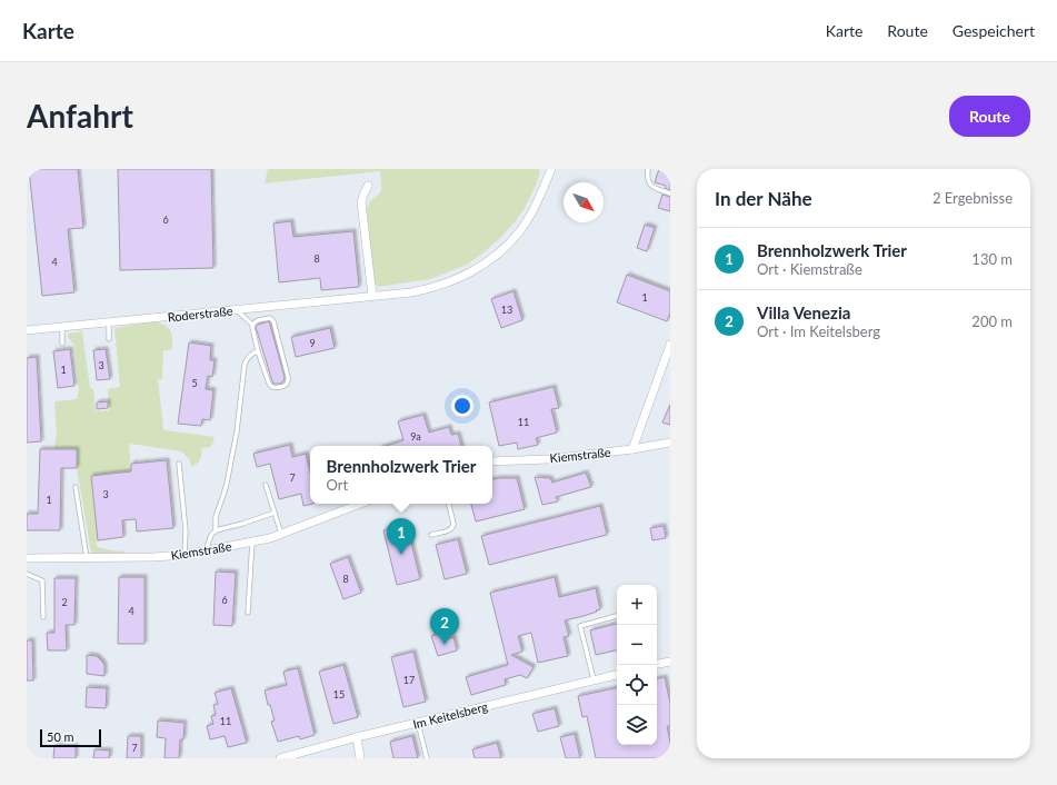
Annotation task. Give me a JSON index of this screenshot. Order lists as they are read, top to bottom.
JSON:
{
  "streets": {
    "street": ["Roderstraße", "Kiemstraße", "Im Keitelsberg"]
  },
  "house_numbers": [
    "6",
    "8",
    "4",
    "1",
    "13",
    "9",
    "3",
    "1",
    "5",
    "11",
    "9a",
    "7",
    "3",
    "1",
    "8",
    "6",
    "2",
    "4",
    "17",
    "15",
    "11",
    "7"
  ],
  "scale_bar": "50 m",
  "north": "bottom right",
  "page": {
    "header": "Karte",
    "nav": ["Karte", "Route", "Gespeichert"],
    "buttons": "Route",
    "title": "Anfahrt",
    "heading": ["In der Nähe", "2 Ergebnisse"],
    "list": [
      {
        "mark": "1",
        "name": "Brennholzwerk Trier",
        "note": "Ort · Kiemstraße",
        "value": "130 m"
      },
      {
        "mark": "2",
        "name": "Villa Venezia",
        "note": "Ort · Im Keitelsberg",
        "value": "200 m"
      }
    ],
    "popup": ["Brennholzwerk Trier", "Ort"],
    "pins": ["1", "2"],
    "map_buttons": ["+", "−"],
    "scale": "50 m"
  }
}
